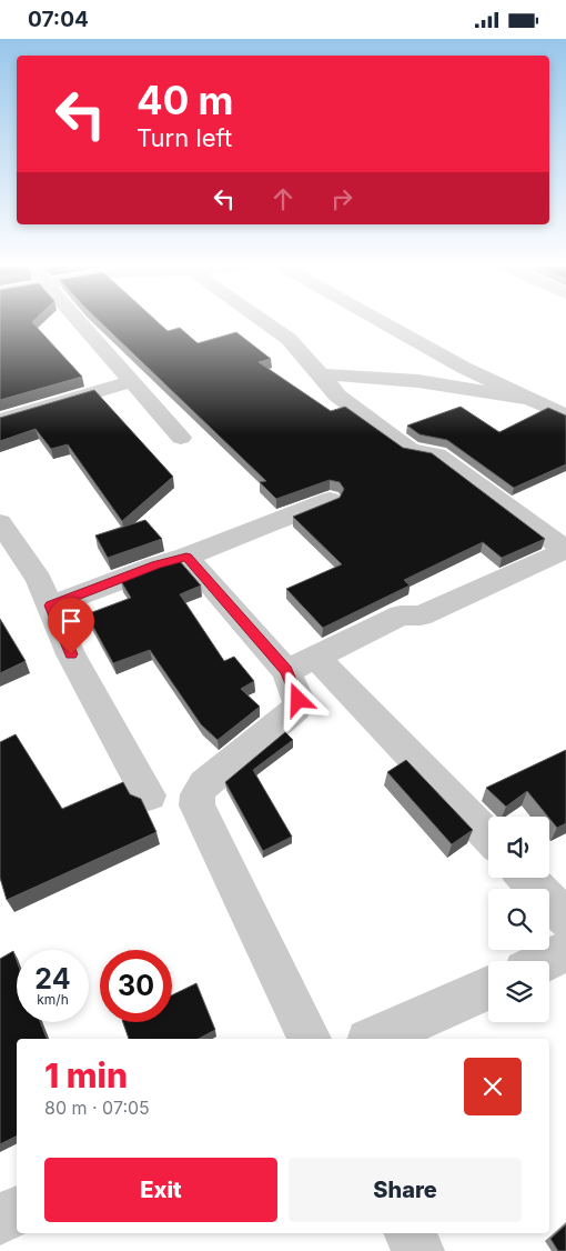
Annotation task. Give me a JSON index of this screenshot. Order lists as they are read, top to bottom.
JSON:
{
  "page": {
    "status": "07:04",
    "turn": ["40 m", "Turn left"],
    "speed": "24 km/h",
    "limit": "30",
    "heading": ["1 min", "80 m · 07:05"],
    "buttons": ["Exit", "Share"]
  }
}
